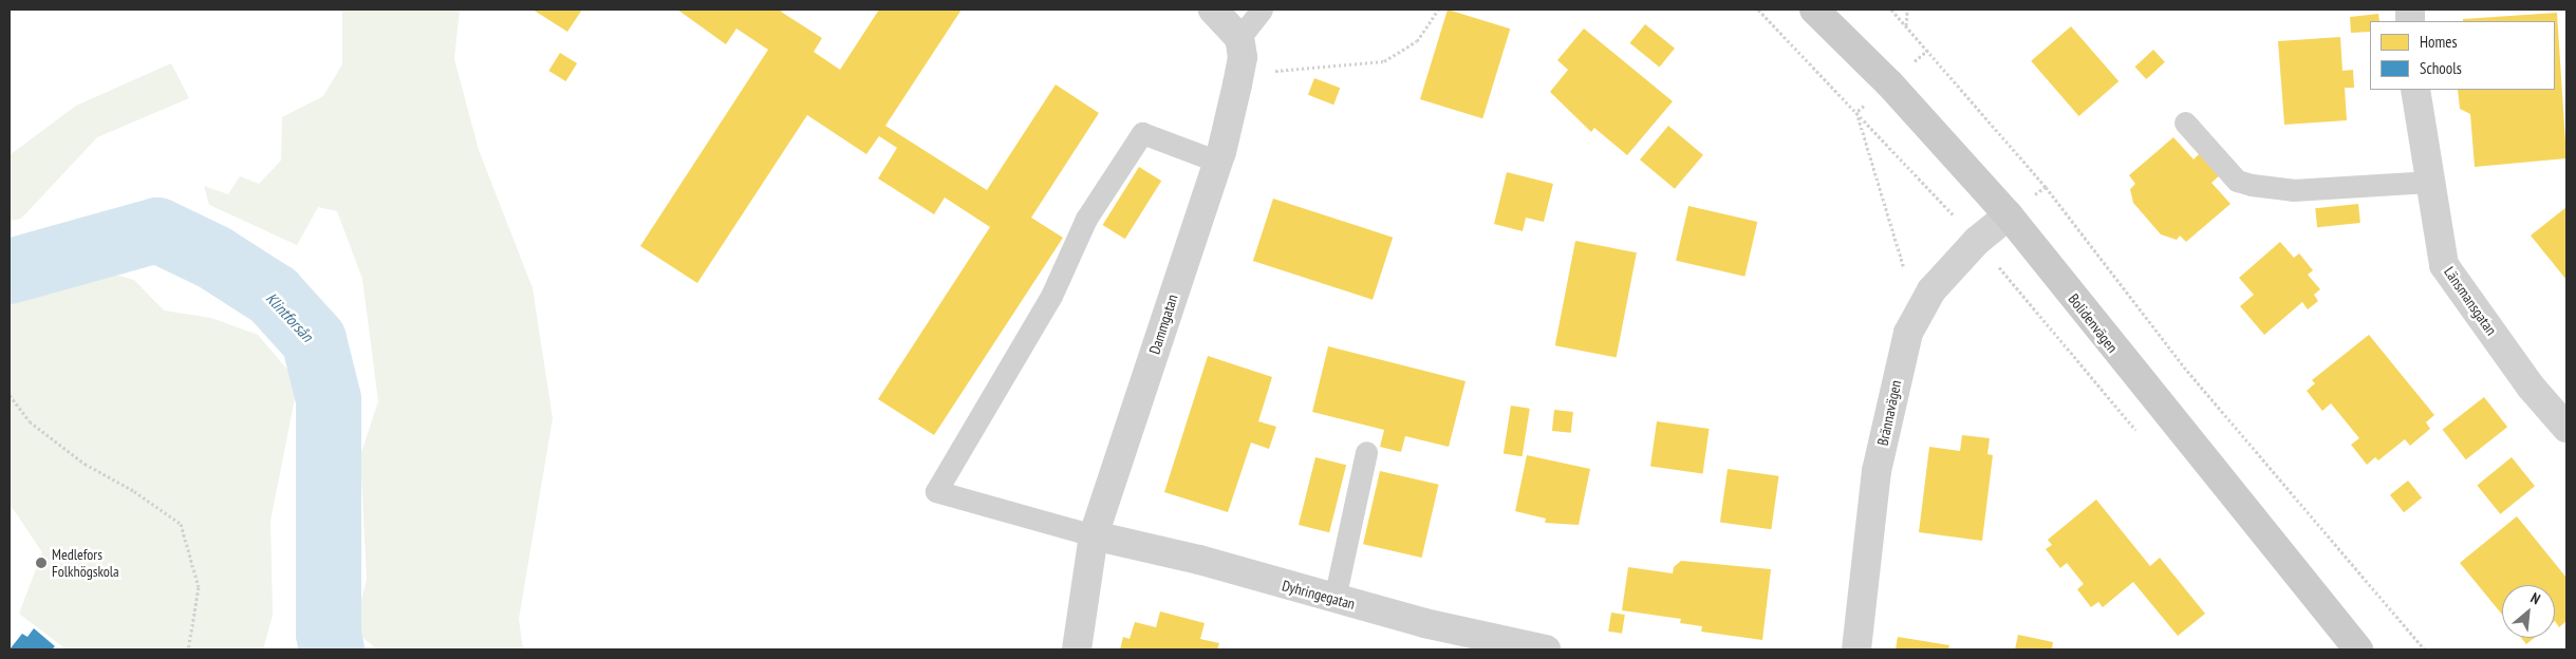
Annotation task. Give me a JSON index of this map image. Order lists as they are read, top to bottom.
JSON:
{
  "streets": {
    "main road": ["Bolidenvägen"],
    "street": [
      "Länsmansgatan",
      "Dammgatan",
      "Brännavägen",
      "Dyhringegatan"
    ]
  },
  "crossings": [
    ["Bolidenvägen", "Brännavägen"],
    ["Dammgatan", "Dyhringegatan"]
  ],
  "water": ["Klintforsån"],
  "places": ["Medlefors Folkhögskola"],
  "legend": ["Homes", "Schools"],
  "north": "top right"
}
